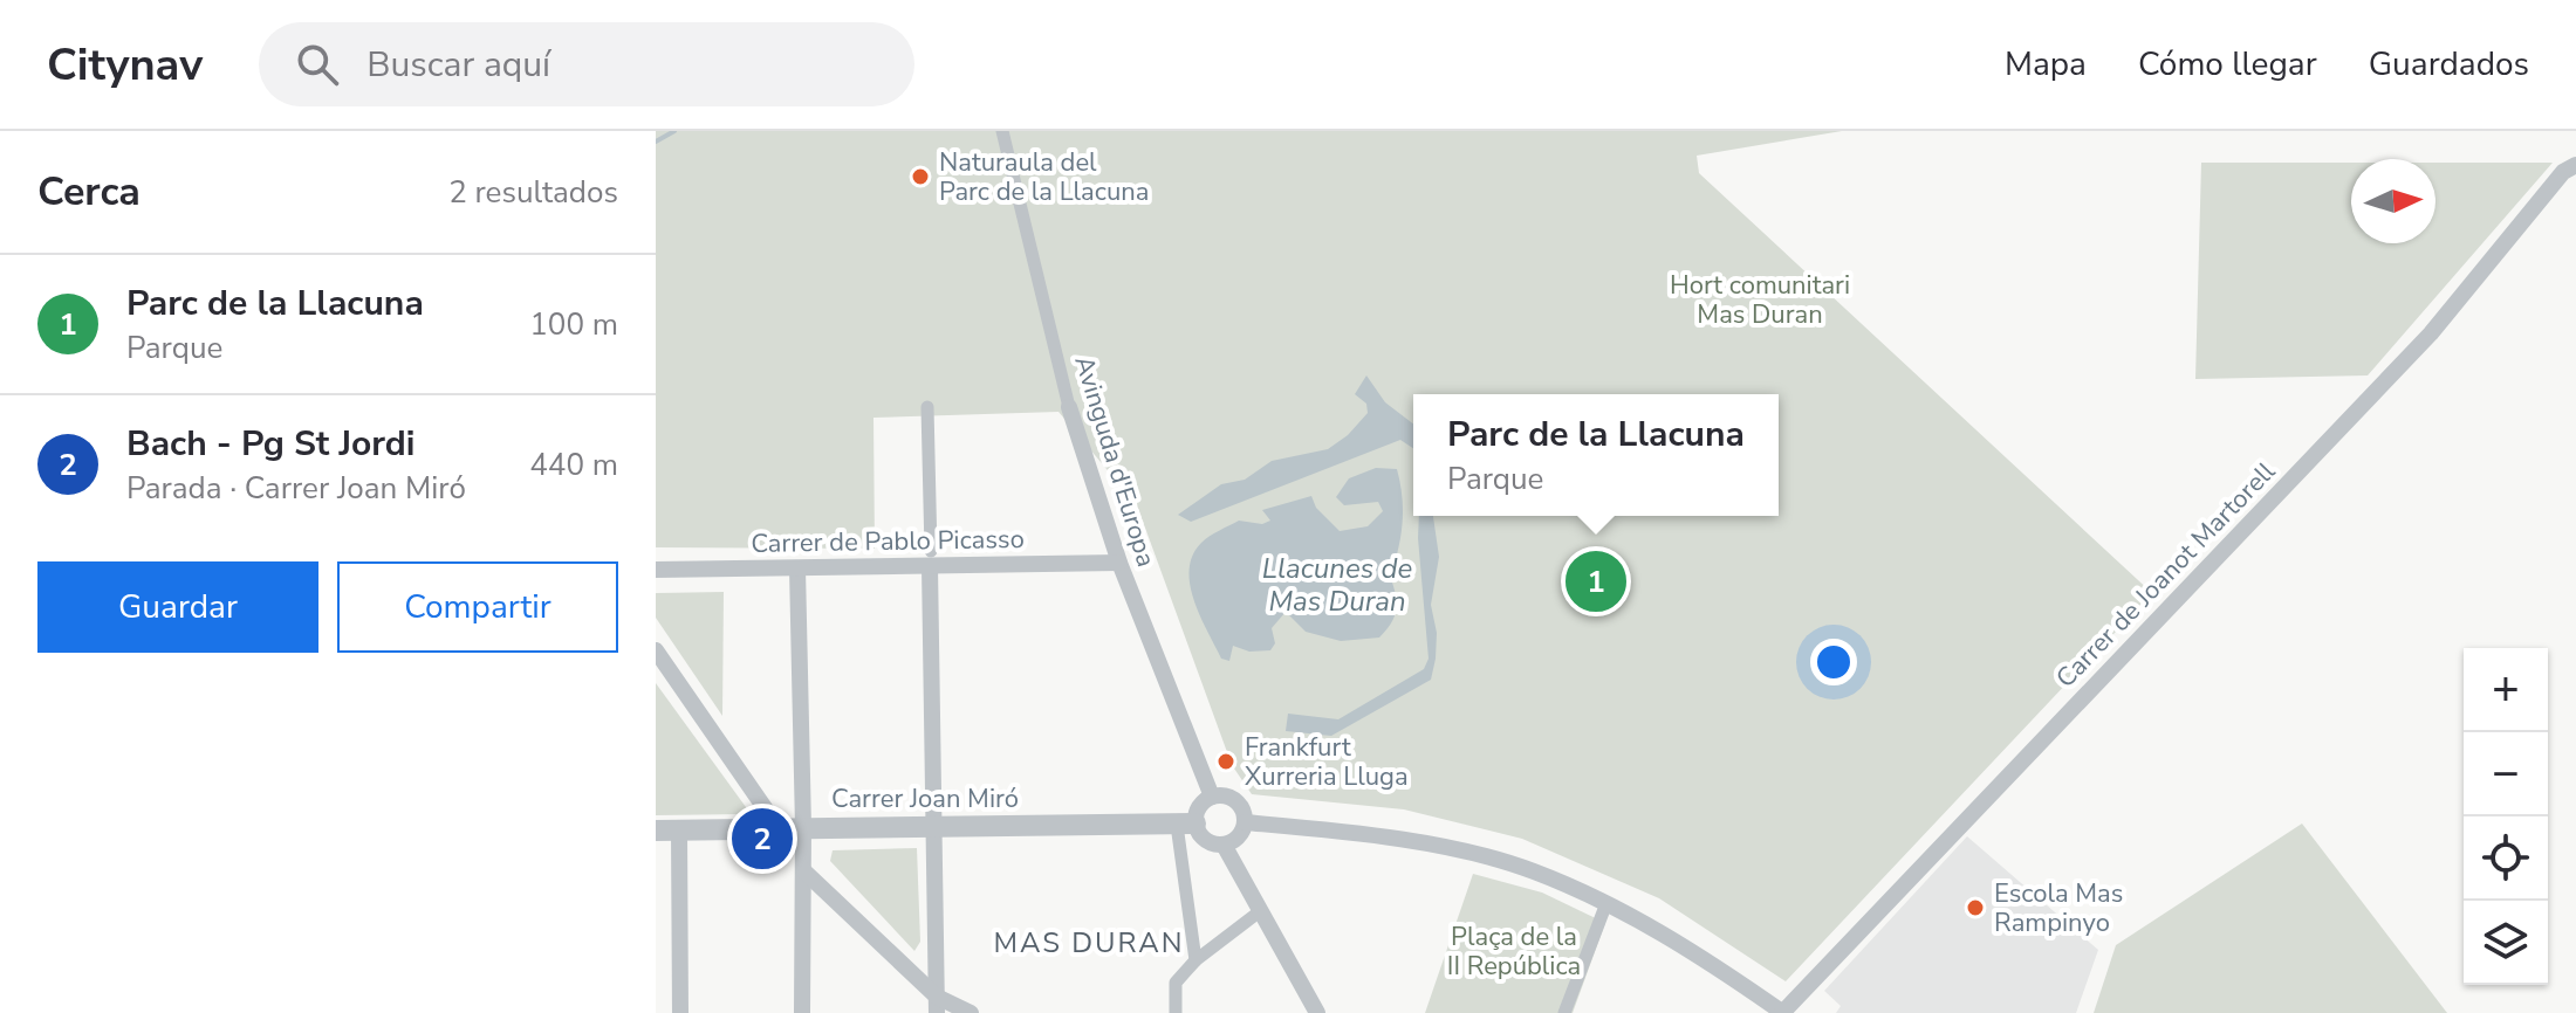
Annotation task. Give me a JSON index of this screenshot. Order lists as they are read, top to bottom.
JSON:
{
  "streets": {
    "street": [
      "Avinguda d'Europa",
      "Carrer de Pablo Picasso",
      "Carrer de Joanot Martorell",
      "Carrer Joan Miró"
    ]
  },
  "crossings": [
    ["Avinguda d'Europa", "Carrer de Pablo Picasso"],
    ["Avinguda d'Europa", "Carrer Joan Miró"]
  ],
  "districts": ["MAS DURAN"],
  "water": ["Llacunes de Mas Duran"],
  "parks": ["Hort comunitari Mas Duran", "Plaça de la II República"],
  "places": ["Naturaula del Parc de la Llacuna", "Frankfurt Xurreria Lluga", "Escola Mas Rampinyo"],
  "north": "right",
  "page": {
    "header": "Citynav",
    "search": "Buscar aquí",
    "nav": ["Mapa", "Cómo llegar", "Guardados"],
    "heading": ["Cerca", "2 resultados"],
    "list": [
      {
        "mark": "1",
        "name": "Parc de la Llacuna",
        "note": "Parque",
        "value": "100 m"
      },
      {
        "mark": "2",
        "name": "Bach - Pg St Jordi",
        "note": "Parada · Carrer Joan Miró",
        "value": "440 m"
      }
    ],
    "popup": ["Parc de la Llacuna", "Parque"],
    "buttons": ["Guardar", "Compartir"],
    "pins": ["1", "2"],
    "map_buttons": ["+", "−"]
  }
}
